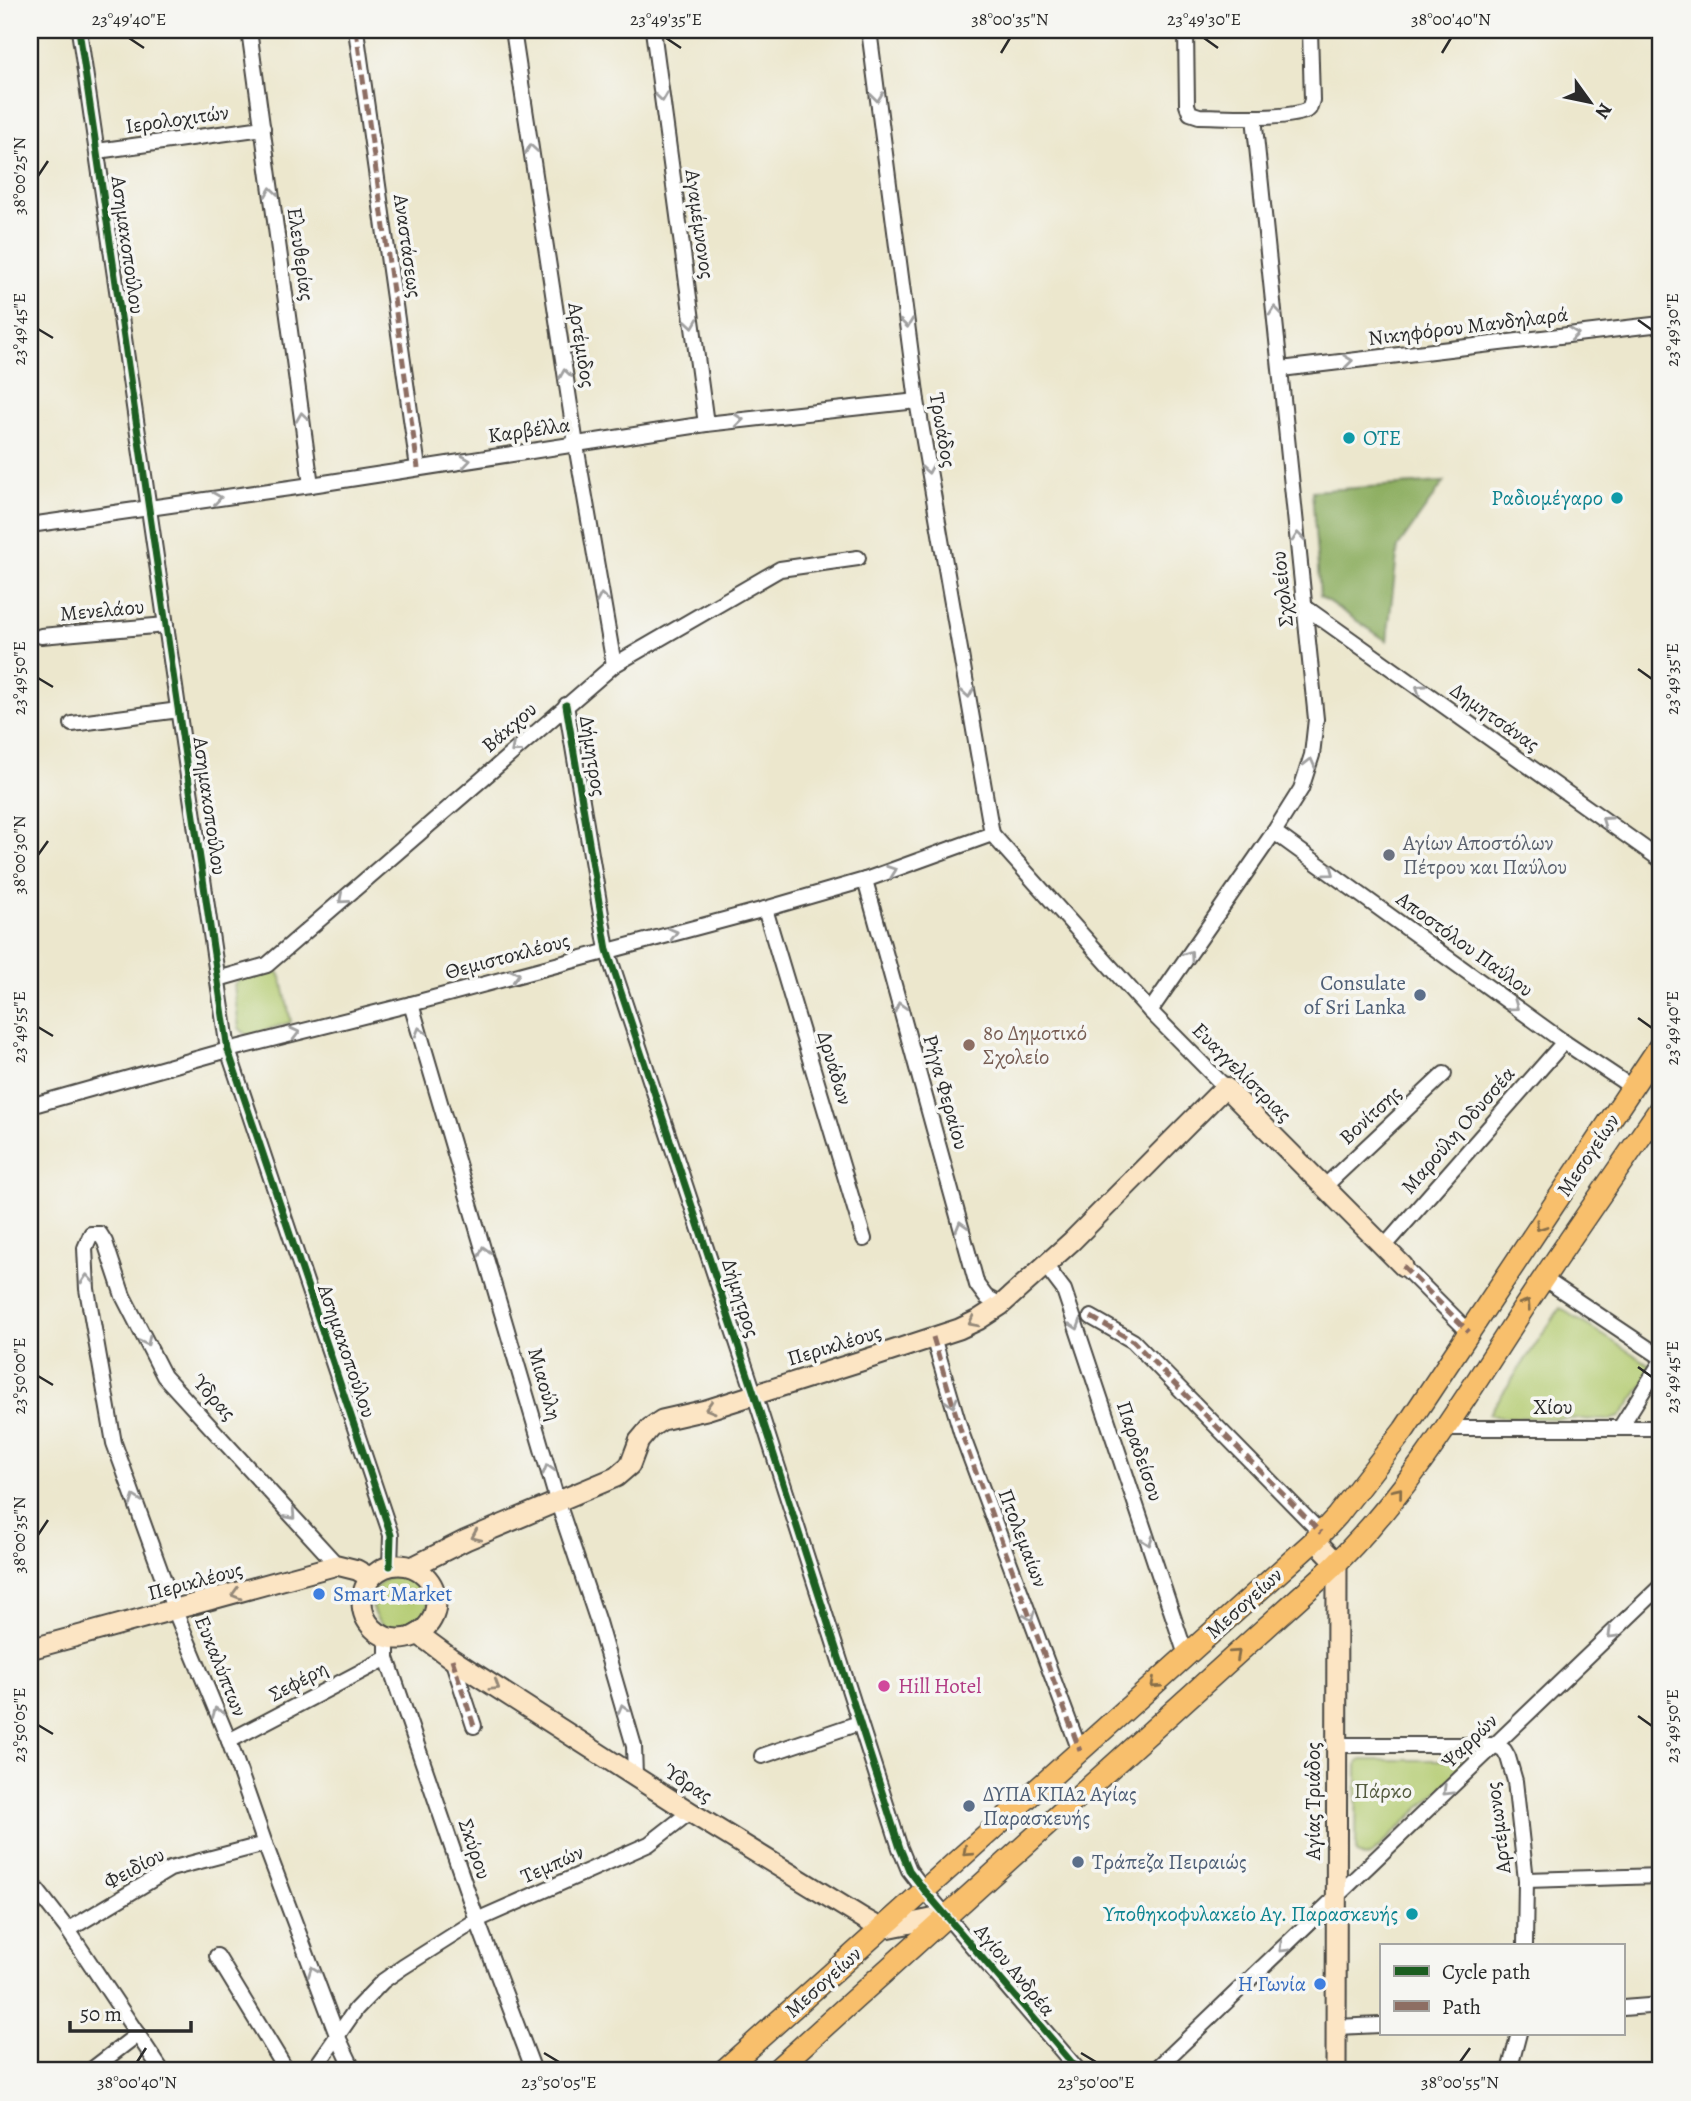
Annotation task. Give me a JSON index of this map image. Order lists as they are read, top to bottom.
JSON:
{
  "streets": {
    "main road": ["Μεσογείων"],
    "street": [
      "Ιερολοχιτών",
      "Αγαμέμνονος",
      "Ασημακοπούλου",
      "Αναστάσεως",
      "Ελευθερίας",
      "Νικηφόρου Μανδηλαρά",
      "Αρτέμιδος",
      "Καρβέλλα",
      "Τρωάδος",
      "Σχολείου",
      "Μενελάου",
      "Δημητσάνας",
      "Βάκχου",
      "Δήμητρος",
      "Αποστόλου Παύλου",
      "Θεμιστοκλέους",
      "Δρυάδων",
      "Ευαγγελίστριας",
      "Ρήγα Φεραίου",
      "Βονίτσης",
      "Μαρούλη Οδυσσέα",
      "Περικλέους",
      "Μιαούλη",
      "Ύδρας",
      "Χίου",
      "Παραδείσου",
      "Πτολεμαίων",
      "Ευκαλύπτων",
      "Σεφέρη",
      "Ψαρρών",
      "Αγίας Τριάδος",
      "Αρτέμωνος",
      "Σκύρου",
      "Τεμπών",
      "Φειδίου",
      "Αγίου Ανδρέα"
    ]
  },
  "crossings": [
    ["Ιερολοχιτών", "Ασημακοπούλου"],
    ["Ιερολοχιτών", "Ελευθερίας"],
    ["Αγαμέμνονος", "Καρβέλλα"],
    ["Ασημακοπούλου", "Καρβέλλα"],
    ["Ασημακοπούλου", "Μενελάου"],
    ["Ασημακοπούλου", "Βάκχου"],
    ["Ασημακοπούλου", "Θεμιστοκλέους"],
    ["Ασημακοπούλου", "Περικλέους"],
    ["Ασημακοπούλου", "Ύδρας"],
    ["Ασημακοπούλου", "Σκύρου"],
    ["Αναστάσεως", "Καρβέλλα"],
    ["Ελευθερίας", "Καρβέλλα"],
    ["Νικηφόρου Μανδηλαρά", "Σχολείου"],
    ["Αρτέμιδος", "Καρβέλλα"],
    ["Αρτέμιδος", "Βάκχου"],
    ["Καρβέλλα", "Τρωάδος"],
    ["Τρωάδος", "Θεμιστοκλέους"],
    ["Τρωάδος", "Ευαγγελίστριας"],
    ["Σχολείου", "Δημητσάνας"],
    ["Σχολείου", "Αποστόλου Παύλου"],
    ["Σχολείου", "Ευαγγελίστριας"],
    ["Βάκχου", "Δήμητρος"],
    ["Δήμητρος", "Θεμιστοκλέους"],
    ["Δήμητρος", "Μεσογείων"],
    ["Δήμητρος", "Περικλέους"],
    ["Δήμητρος", "Αγίου Ανδρέα"],
    ["Αποστόλου Παύλου", "Μαρούλη Οδυσσέα"],
    ["Αποστόλου Παύλου", "Μεσογείων"],
    ["Θεμιστοκλέους", "Δρυάδων"],
    ["Θεμιστοκλέους", "Ευαγγελίστριας"],
    ["Θεμιστοκλέους", "Ρήγα Φεραίου"],
    ["Θεμιστοκλέους", "Μιαούλη"],
    ["Ευαγγελίστριας", "Βονίτσης"],
    ["Ευαγγελίστριας", "Μαρούλη Οδυσσέα"],
    ["Ευαγγελίστριας", "Μεσογείων"],
    ["Ευαγγελίστριας", "Περικλέους"],
    ["Ρήγα Φεραίου", "Περικλέους"],
    ["Μεσογείων", "Ύδρας"],
    ["Μεσογείων", "Χίου"],
    ["Μεσογείων", "Παραδείσου"],
    ["Μεσογείων", "Πτολεμαίων"],
    ["Μεσογείων", "Αγίας Τριάδος"],
    ["Μεσογείων", "Αγίου Ανδρέα"],
    ["Περικλέους", "Μιαούλη"],
    ["Περικλέους", "Ύδρας"],
    ["Περικλέους", "Παραδείσου"],
    ["Περικλέους", "Πτολεμαίων"],
    ["Περικλέους", "Ευκαλύπτων"],
    ["Περικλέους", "Σκύρου"],
    ["Μιαούλη", "Ύδρας"],
    ["Ύδρας", "Ευκαλύπτων"],
    ["Ύδρας", "Σκύρου"],
    ["Ύδρας", "Τεμπών"],
    ["Ευκαλύπτων", "Σεφέρη"],
    ["Ευκαλύπτων", "Τεμπών"],
    ["Ευκαλύπτων", "Φειδίου"],
    ["Σεφέρη", "Σκύρου"],
    ["Ψαρρών", "Αγίας Τριάδος"],
    ["Ψαρρών", "Αρτέμωνος"],
    ["Σκύρου", "Τεμπών"]
  ],
  "one_way": [
    "Αγαμέμνονος",
    "Ελευθερίας",
    "Νικηφόρου Μανδηλαρά",
    "Αρτέμιδος",
    "Καρβέλλα",
    "Τρωάδος",
    "Σχολείου",
    "Δημητσάνας",
    "Βάκχου",
    "Αποστόλου Παύλου",
    "Θεμιστοκλέους",
    "Ρήγα Φεραίου",
    "Περικλέους",
    "Μιαούλη",
    "Ύδρας",
    "Παραδείσου",
    "Πτολεμαίων",
    "Ευκαλύπτων",
    "Ψαρρών"
  ],
  "parks": ["Πάρκο"],
  "places": [
    "ΟΤΕ",
    "Ραδιομέγαρο",
    "Αγίων Αποστόλων Πέτρου και Παύλου",
    "Consulate of Sri Lanka",
    "8ο Δημοτικό Σχολείο",
    "Smart Market",
    "Hill Hotel",
    "ΔΥΠΑ ΚΠΑ2 Αγίας Παρασκευής",
    "Τράπεζα Πειραιώς",
    "Υποθηκοφυλακείο Αγ. Παρασκευής",
    "Η Γωνία"
  ],
  "legend": ["Cycle path", "Path"],
  "scale_bar": "50 m",
  "north": "bottom right",
  "coordinates": [
    "23°49'40\"E",
    "23°49'35\"E",
    "38°00'35\"N",
    "23°49'30\"E",
    "38°00'40\"N",
    "38°00'25\"N",
    "23°49'45\"E",
    "23°49'50\"E",
    "38°00'30\"N",
    "23°49'55\"E",
    "23°50'00\"E",
    "23°50'05\"E",
    "38°00'55\"N"
  ]
}
